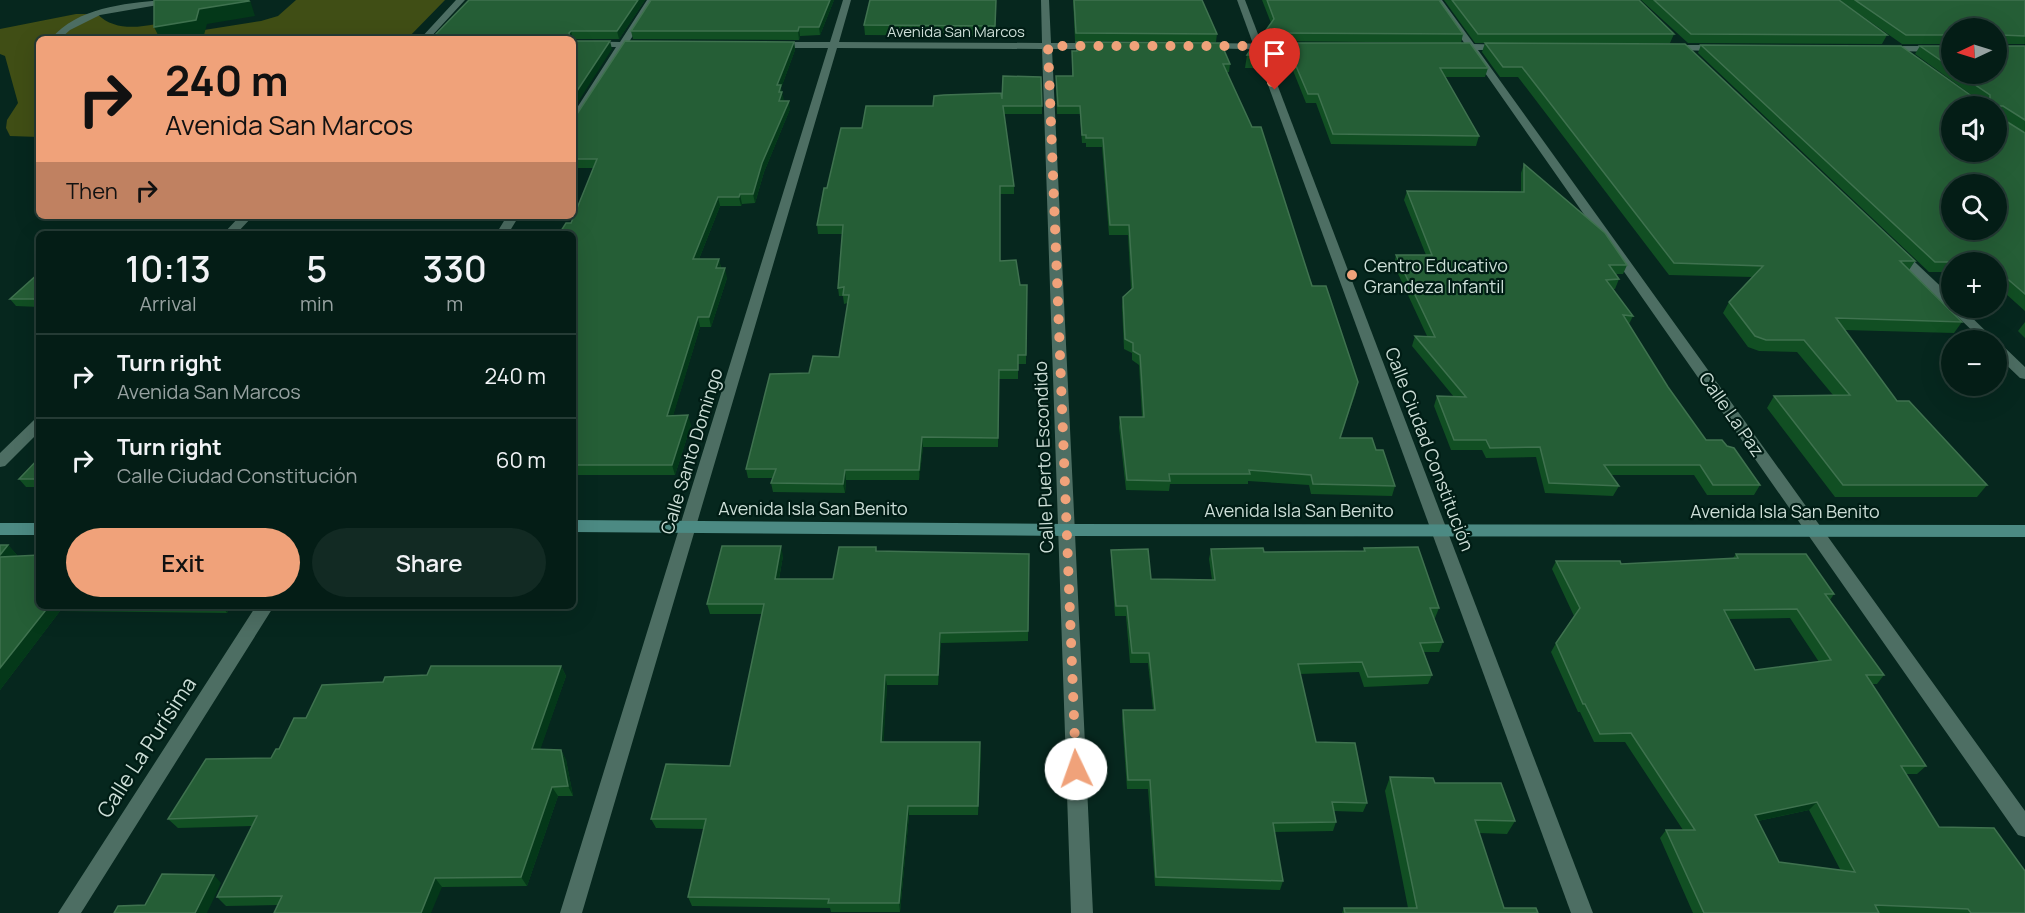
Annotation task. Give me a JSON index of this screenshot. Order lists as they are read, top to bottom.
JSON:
{
  "streets": {
    "main road": ["Avenida Isla San Benito"],
    "street": [
      "Avenida San Marcos",
      "Calle La Paz",
      "Calle Ciudad Constitución",
      "Calle Santo Domingo",
      "Calle Puerto Escondido",
      "Calle La Purísima"
    ]
  },
  "crossings": [
    ["Avenida San Marcos", "Calle Santo Domingo"],
    ["Avenida San Marcos", "Calle Puerto Escondido"],
    ["Calle La Paz", "Avenida Isla San Benito"],
    ["Calle Ciudad Constitución", "Avenida Isla San Benito"],
    ["Calle Santo Domingo", "Avenida Isla San Benito"],
    ["Calle Puerto Escondido", "Avenida Isla San Benito"]
  ],
  "places": ["Centro Educativo Grandeza Infantil"],
  "north": "left",
  "page": {
    "map_buttons": ["+", "−"],
    "turn": ["240 m", "Avenida San Marcos"],
    "then": "Then",
    "eta": [
      "10:13",
      "Arrival",
      "5",
      "min",
      "330",
      "m"
    ],
    "list": [
      {
        "name": "Turn right",
        "note": "Avenida San Marcos",
        "value": "240 m"
      },
      {
        "name": "Turn right",
        "note": "Calle Ciudad Constitución",
        "value": "60 m"
      }
    ],
    "buttons": ["Exit", "Share"]
  }
}
